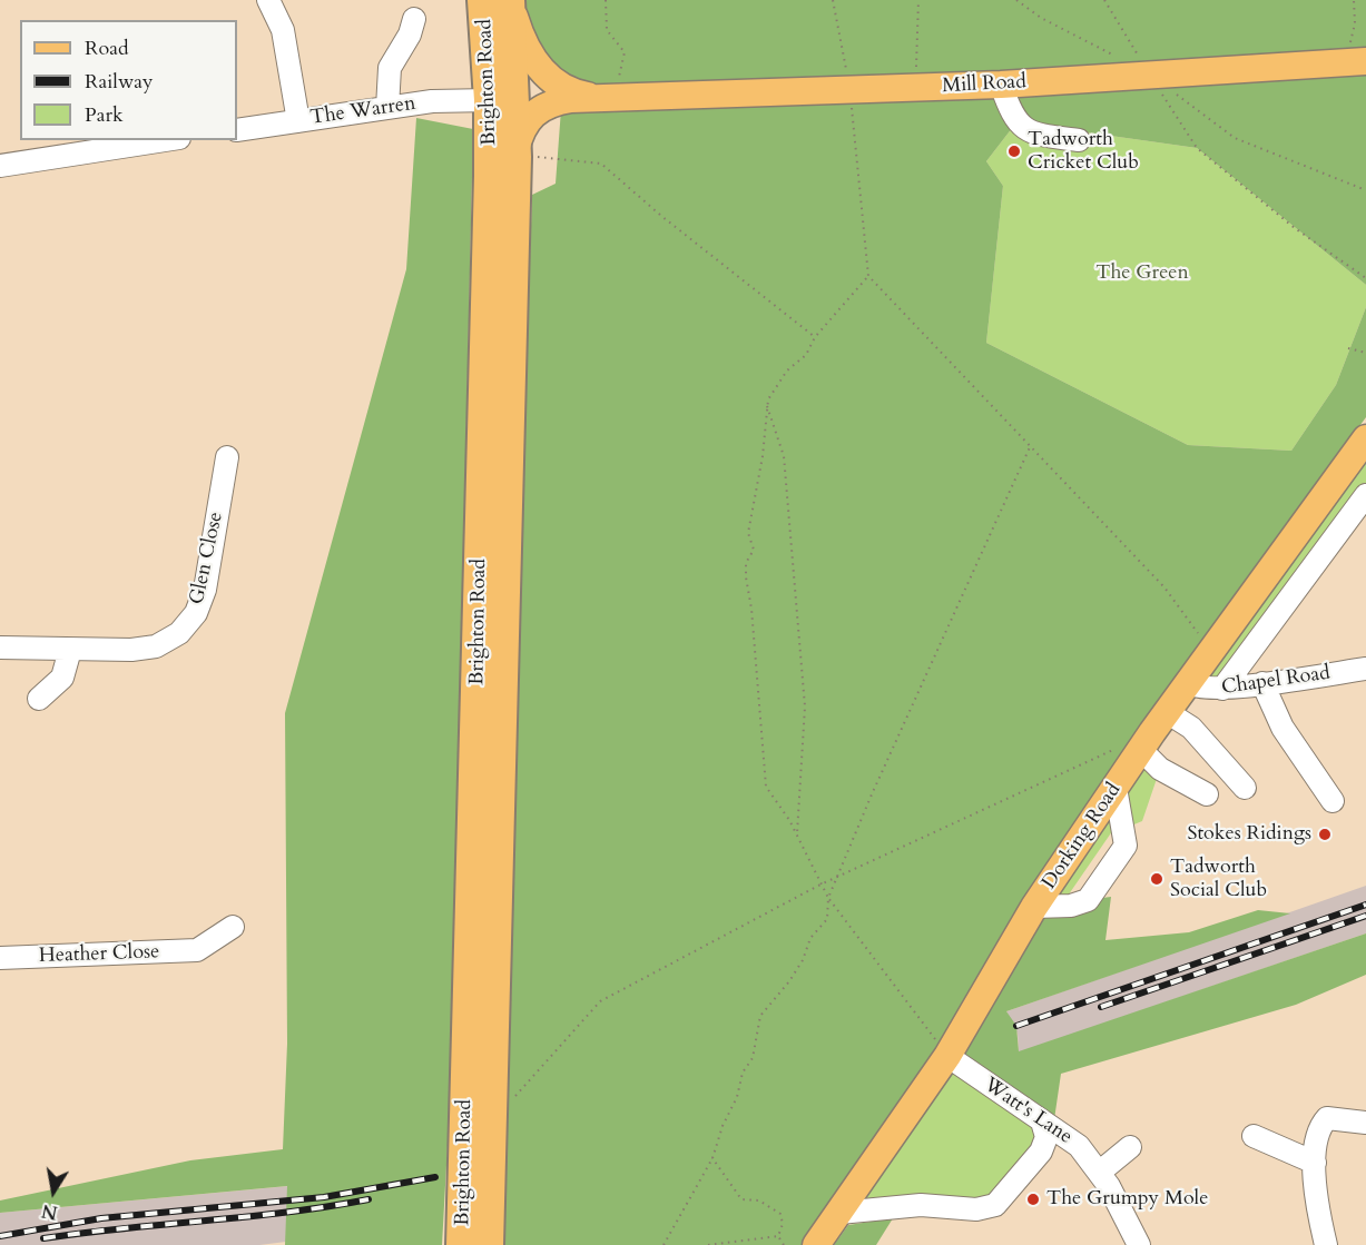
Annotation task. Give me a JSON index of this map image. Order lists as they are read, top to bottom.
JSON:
{
  "streets": {
    "highway": ["Brighton Road"],
    "main road": ["Mill Road", "Dorking Road"],
    "street": [
      "The Warren",
      "Glen Close",
      "Chapel Road",
      "Heather Close",
      "Watt's Lane"
    ]
  },
  "crossings": [
    ["Brighton Road", "Mill Road"],
    ["Brighton Road", "The Warren"],
    ["Chapel Road", "Dorking Road"],
    ["Dorking Road", "Watt's Lane"]
  ],
  "parks": ["The Green"],
  "places": [
    "Tadworth Cricket Club",
    "Stokes Ridings",
    "Tadworth Social Club",
    "The Grumpy Mole"
  ],
  "legend": ["Road", "Railway", "Park"],
  "north": "bottom"
}
